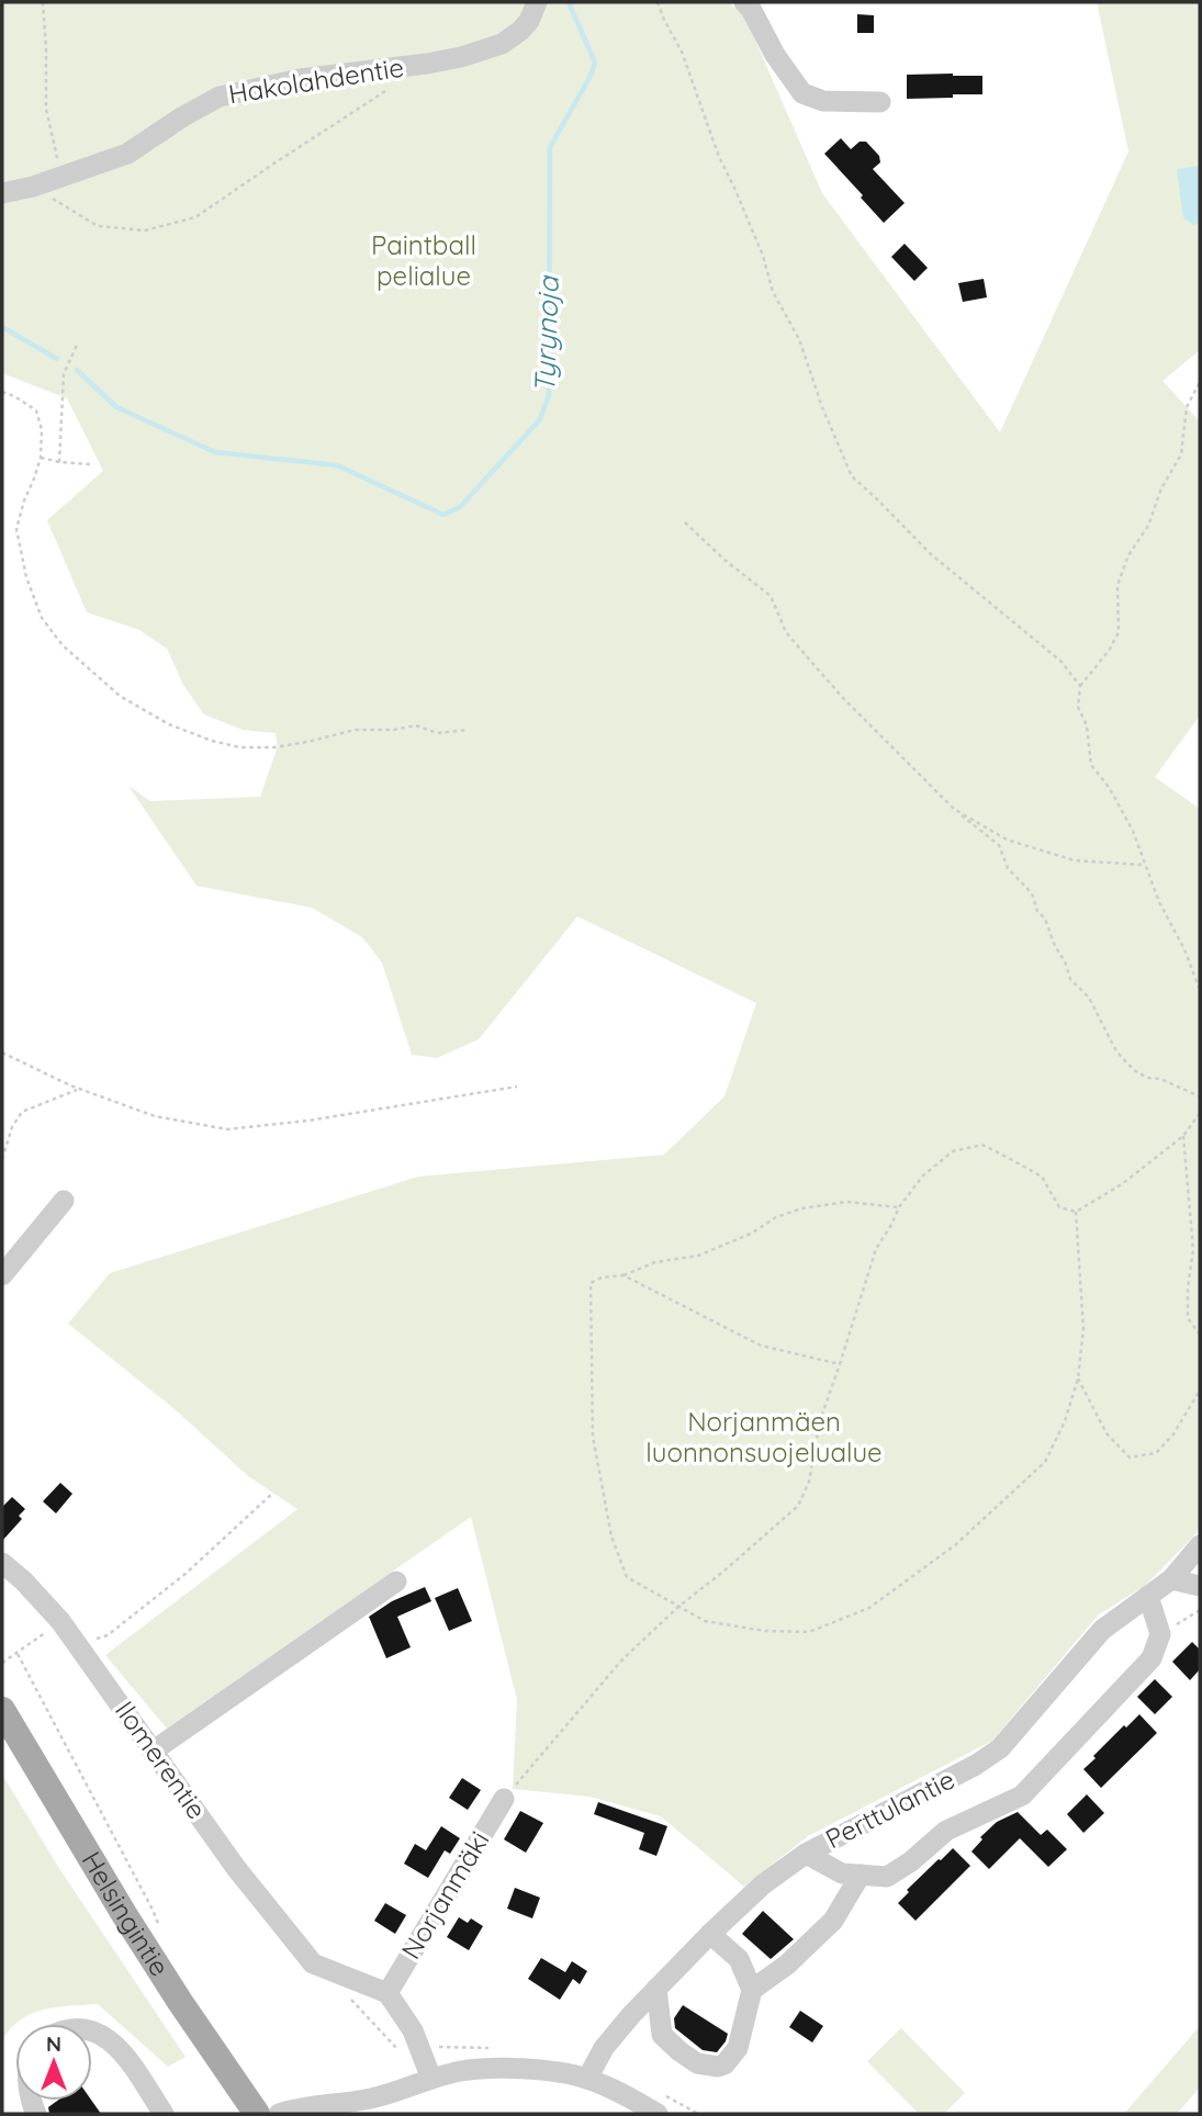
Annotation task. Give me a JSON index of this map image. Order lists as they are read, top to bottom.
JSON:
{
  "streets": {
    "main road": ["Helsingintie"],
    "street": [
      "Hakolahdentie",
      "Ilomerentie",
      "Perttulantie",
      "Norjanmäki"
    ]
  },
  "crossings": [
    ["Ilomerentie", "Norjanmäki"]
  ],
  "water": ["Tyrynoja"],
  "parks": ["Paintball pelialue", "Norjanmäen luonnonsuojelualue"],
  "north": "top"
}
